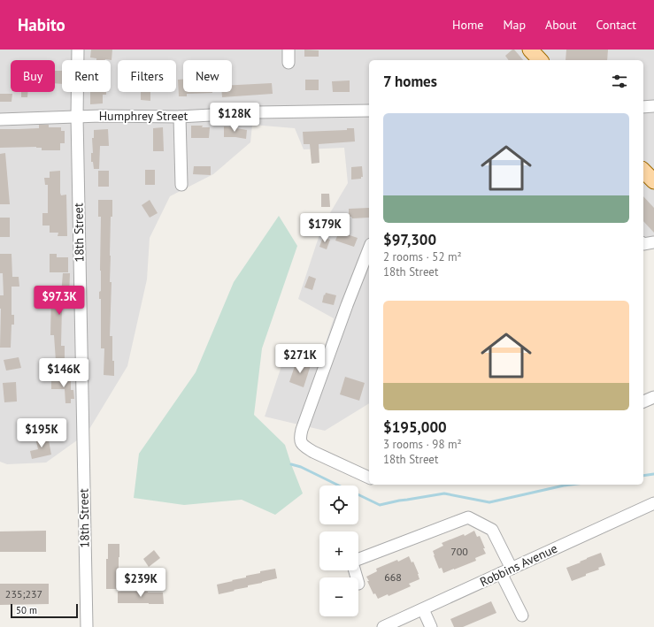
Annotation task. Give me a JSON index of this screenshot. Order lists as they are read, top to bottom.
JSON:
{
  "streets": {
    "street": ["Humphrey Street", "18th Street", "Robbins Avenue"]
  },
  "crossings": [
    ["Humphrey Street", "18th Street"]
  ],
  "house_numbers": ["700", "668", "235;237"],
  "scale_bar": "50 m",
  "page": {
    "header": "Habito",
    "nav": [
      "Home",
      "Map",
      "About",
      "Contact"
    ],
    "chip": [
      "Buy",
      "Rent",
      "Filters",
      "New"
    ],
    "heading": "7 homes",
    "price": [
      "$128K",
      "$179K",
      "$97.3K",
      "$271K",
      "$146K",
      "$195K",
      "$239K"
    ],
    "list": [
      {
        "name": "$97,300",
        "note": "2 rooms · 52 m² · 18th Street"
      },
      {
        "name": "$195,000",
        "note": "3 rooms · 98 m² · 18th Street"
      }
    ],
    "map_buttons": ["+", "−"],
    "scale": "50 m"
  }
}
